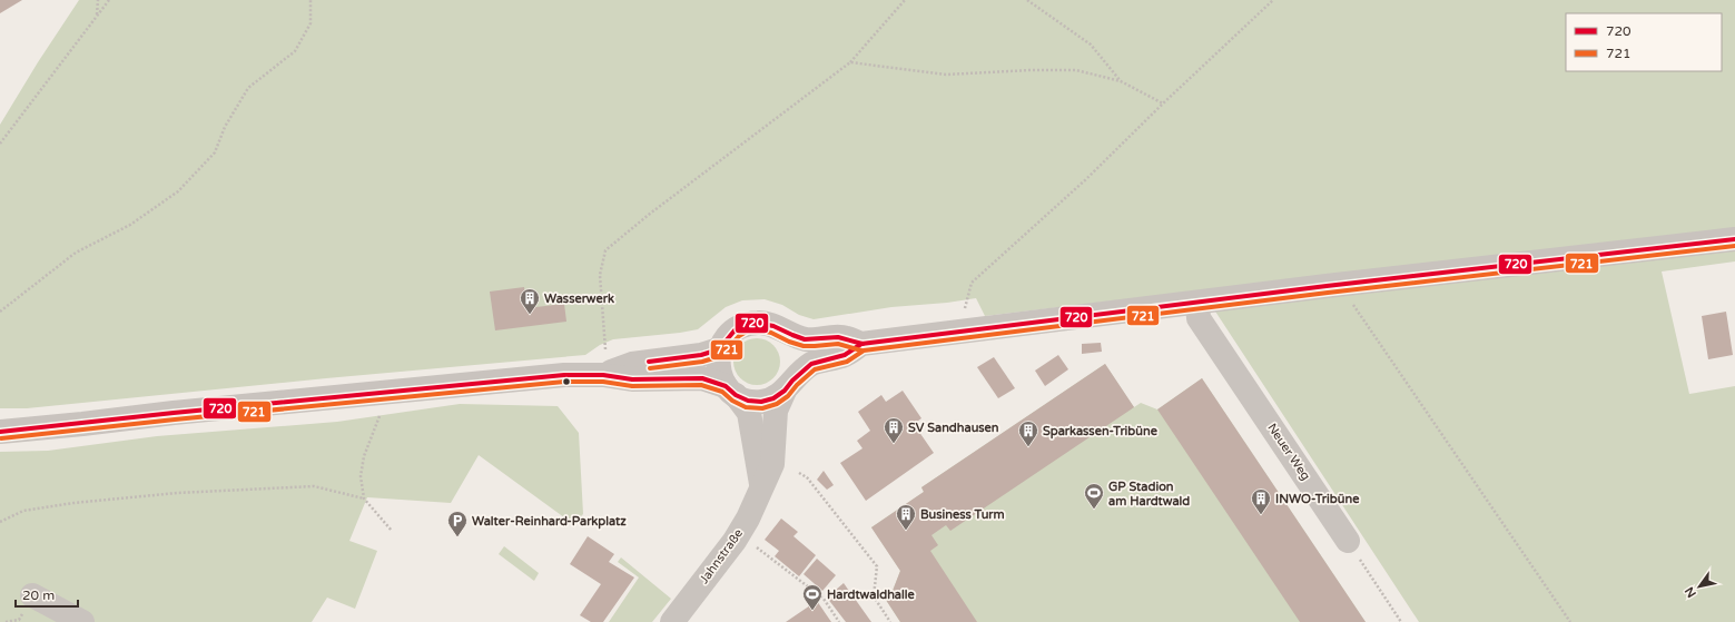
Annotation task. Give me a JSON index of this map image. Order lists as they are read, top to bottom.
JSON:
{
  "streets": {
    "street": ["Neuer Weg", "Jahnstraße"]
  },
  "places": {
    "building": [
      "Wasserwerk",
      "SV Sandhausen",
      "Sparkassen-Tribüne",
      "INWO-Tribüne",
      "Business Turm"
    ],
    "sports": ["GP Stadion am Hardtwald", "Hardtwaldhalle"],
    "parking": ["Walter-Reinhard-Parkplatz"]
  },
  "lines": ["transit line 720", "transit line 721"],
  "legend": ["720", "721"],
  "scale_bar": "20 m",
  "north": "bottom left"
}
